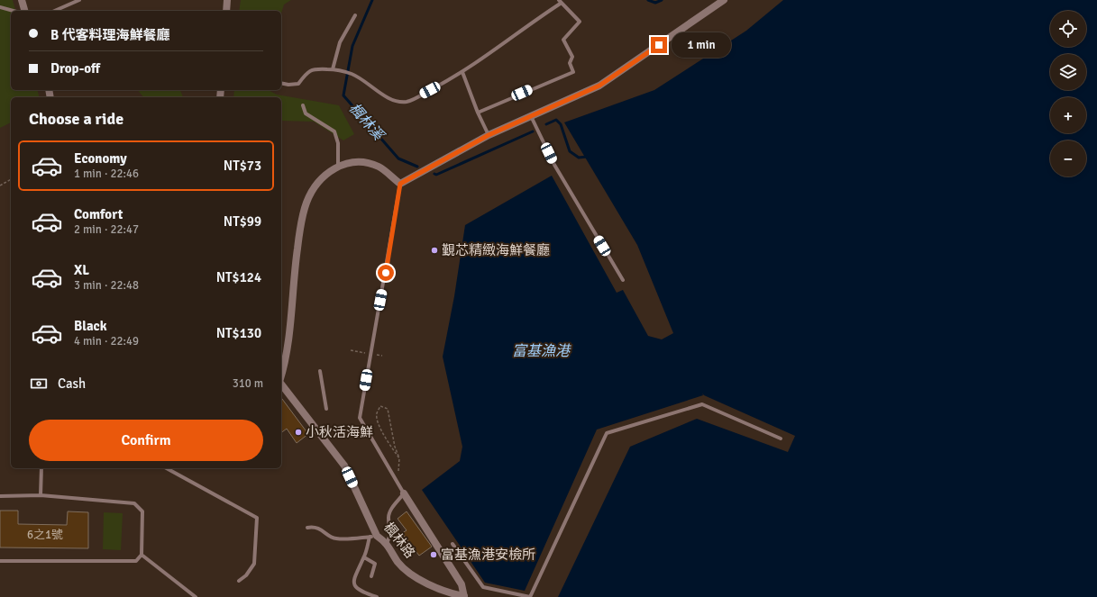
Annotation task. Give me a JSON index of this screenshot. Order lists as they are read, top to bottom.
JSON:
{
  "streets": {
    "street": ["楓林路"]
  },
  "water": ["楓林溪", "富基漁港"],
  "places": ["覲芯精緻海鮮餐廳", "小秋活海鮮", "富基漁港安檢所"],
  "house_numbers": ["6之1號"],
  "page": {
    "map_buttons": ["+", "−"],
    "banner": ["B 代客料理海鮮餐廳", "Drop-off"],
    "bubble": "1 min",
    "heading": "Choose a ride",
    "list": [
      {
        "name": "Economy",
        "note": "1 min · 22:46",
        "value": "NT$73"
      },
      {
        "name": "Comfort",
        "note": "2 min · 22:47",
        "value": "NT$99"
      },
      {
        "name": "XL",
        "note": "3 min · 22:48",
        "value": "NT$124"
      },
      {
        "name": "Black",
        "note": "4 min · 22:49",
        "value": "NT$130"
      }
    ],
    "pay": ["Cash", "310 m"],
    "buttons": "Confirm"
  }
}
